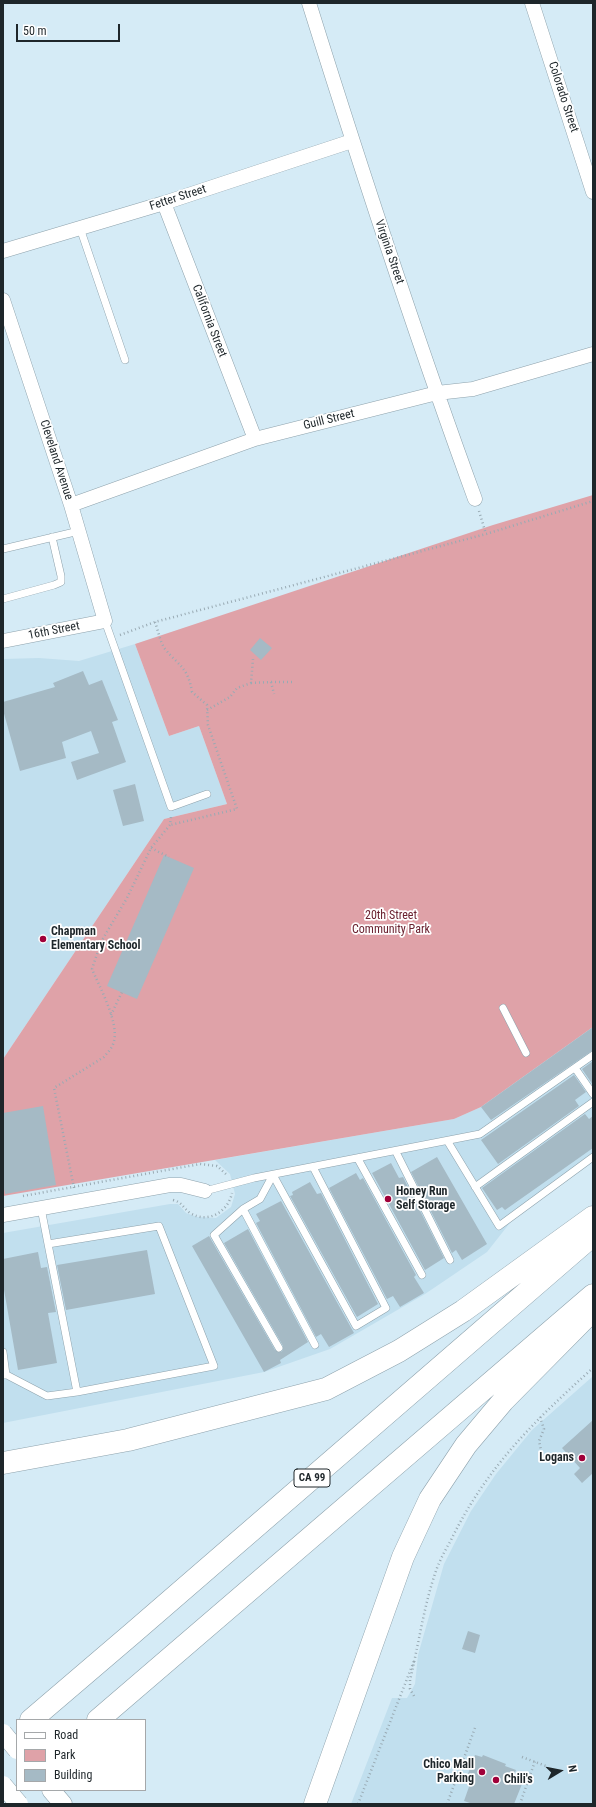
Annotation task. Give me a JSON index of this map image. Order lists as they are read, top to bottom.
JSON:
{
  "streets": {
    "highway": ["CA 99"],
    "street": [
      "Colorado Street",
      "Fetter Street",
      "Virginia Street",
      "California Street",
      "Guill Street",
      "Cleveland Avenue",
      "16th Street"
    ]
  },
  "crossings": [
    ["Fetter Street", "Virginia Street"],
    ["Fetter Street", "California Street"],
    ["Virginia Street", "Guill Street"],
    ["California Street", "Guill Street"],
    ["Guill Street", "Cleveland Avenue"],
    ["Cleveland Avenue", "16th Street"]
  ],
  "parks": ["20th Street Community Park"],
  "places": [
    "Chapman Elementary School",
    "Honey Run Self Storage",
    "Logans",
    "Chico Mall Parking",
    "Chili's"
  ],
  "legend": ["Road", "Park", "Building"],
  "scale_bar": "50 m",
  "north": "right"
}
